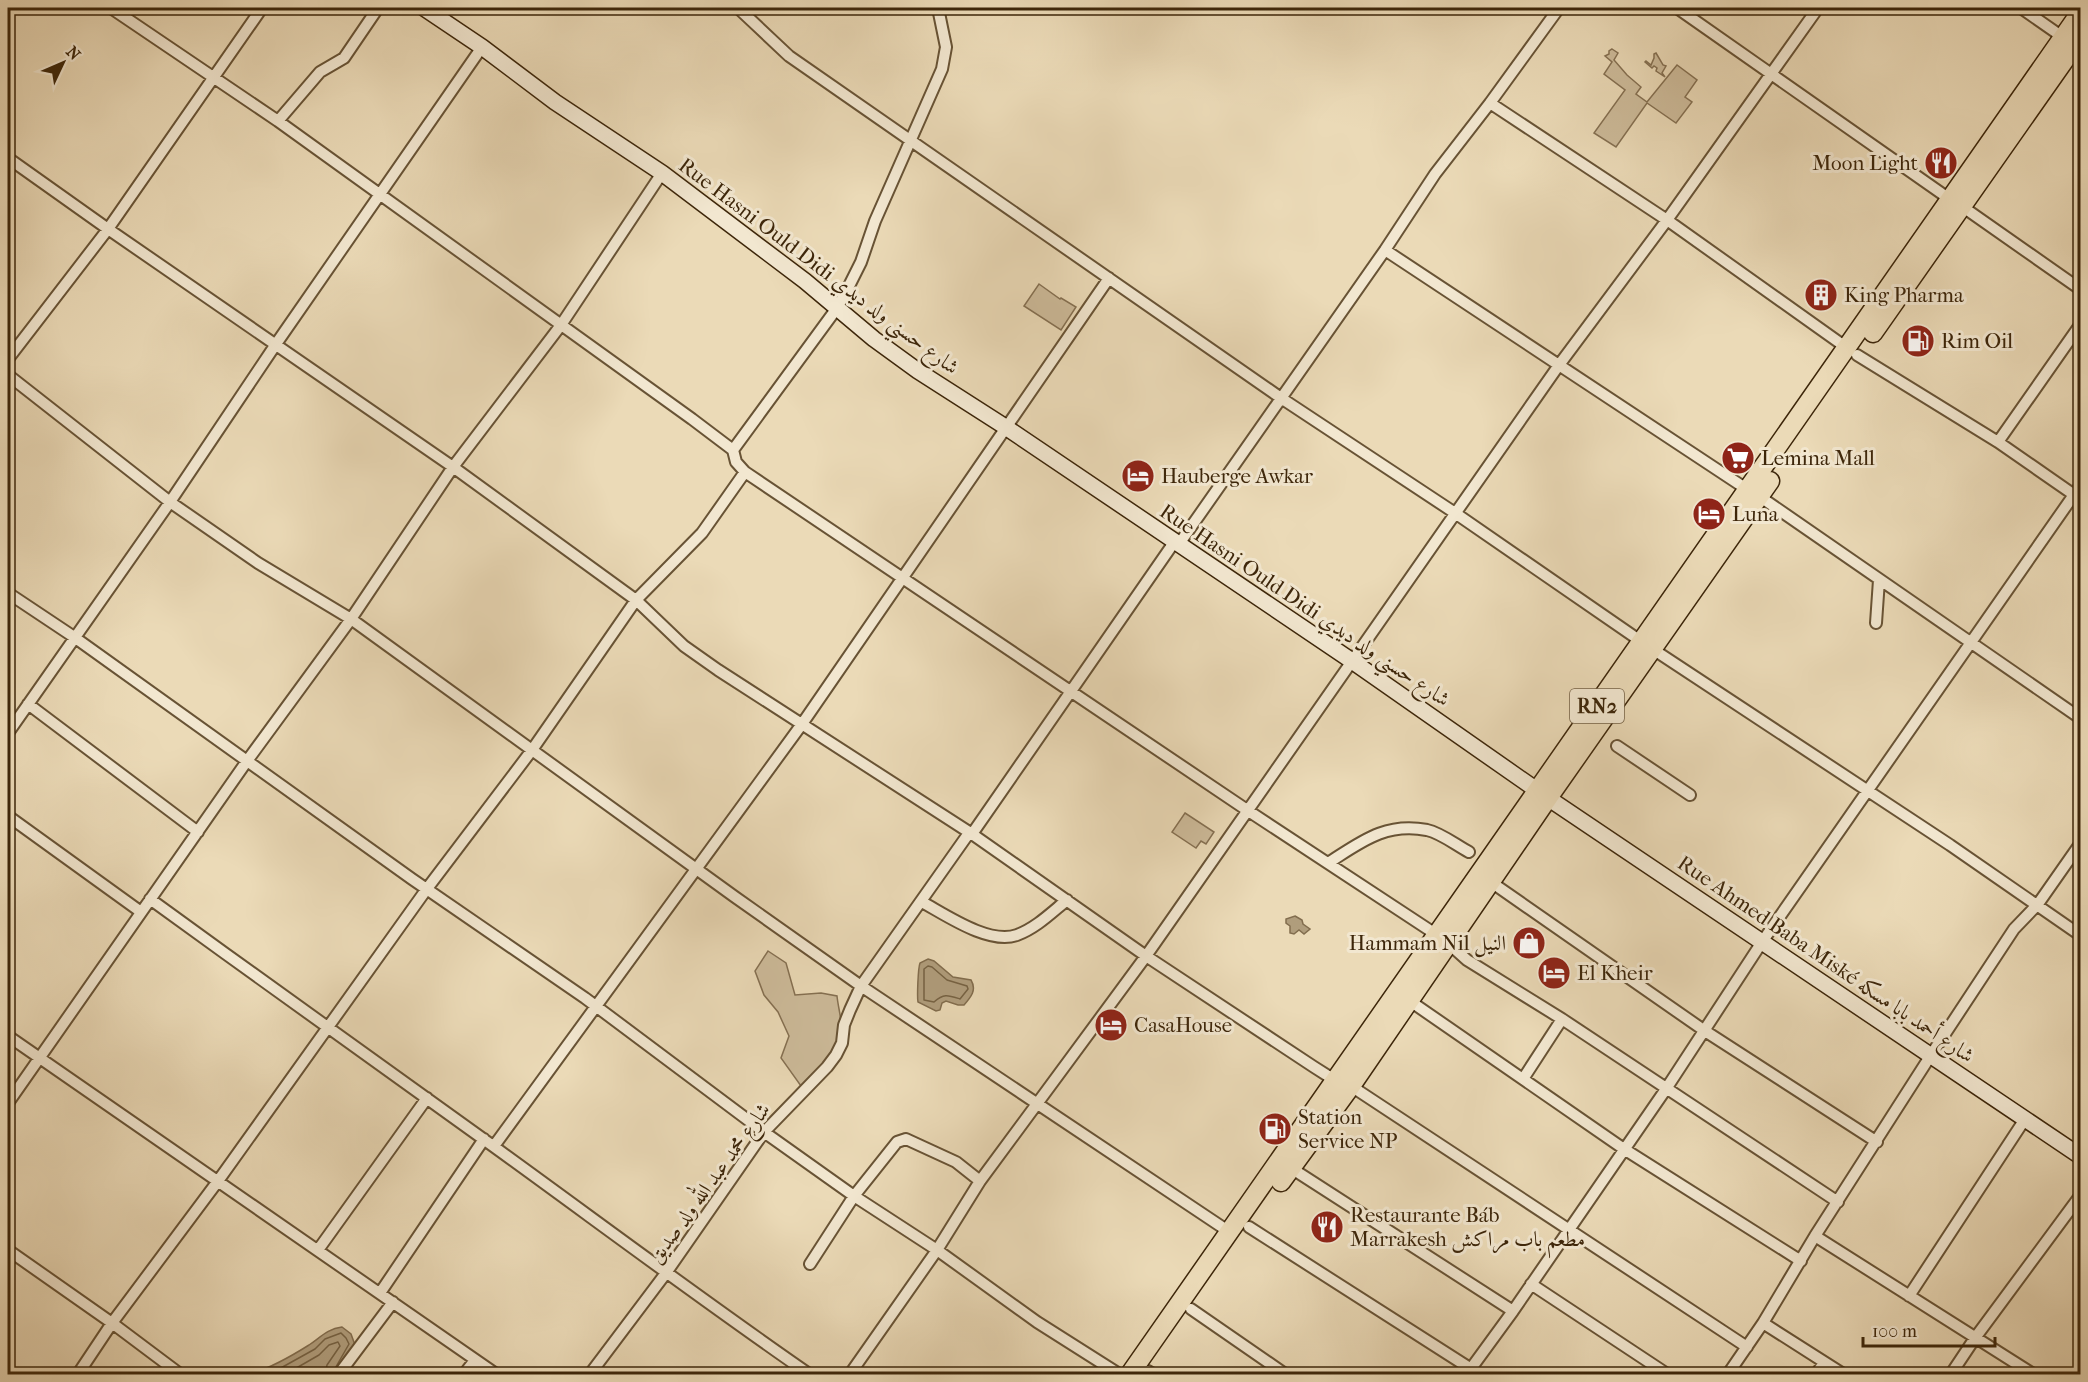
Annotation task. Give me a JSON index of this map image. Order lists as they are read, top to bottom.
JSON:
{
  "streets": {
    "highway": ["RN2"],
    "street": ["Rue Hasni Ould Didi شارع حسني ولد ديدي", "Rue Ahmed Baba Miské شارع أحمد بابا مسكه", "شارع محمد عبد الله ولد صديق"]
  },
  "crossings": [
    ["Rue Hasni Ould Didi شارع حسني ولد ديدي", "RN2"],
    ["Rue Hasni Ould Didi شارع حسني ولد ديدي", "Rue Ahmed Baba Miské شارع أحمد بابا مسكه"],
    ["Rue Hasni Ould Didi شارع حسني ولد ديدي", "شارع محمد عبد الله ولد صديق"],
    ["RN2", "Rue Ahmed Baba Miské شارع أحمد بابا مسكه"]
  ],
  "places": {
    "restaurant": ["Moon Light", "Restaurante Báb Marrakesh مطعم باب مراكش"],
    "building": ["King Pharma"],
    "fuel station": ["Rim Oil", "Station Service NP"],
    "supermarket": ["Lemina Mall"],
    "hotel": [
      "Hauberge Awkar",
      "Luna",
      "El Kheir",
      "CasaHouse"
    ],
    "shop": ["Hammam Nil النيل"]
  },
  "scale_bar": "100 m",
  "north": "top right"
}
